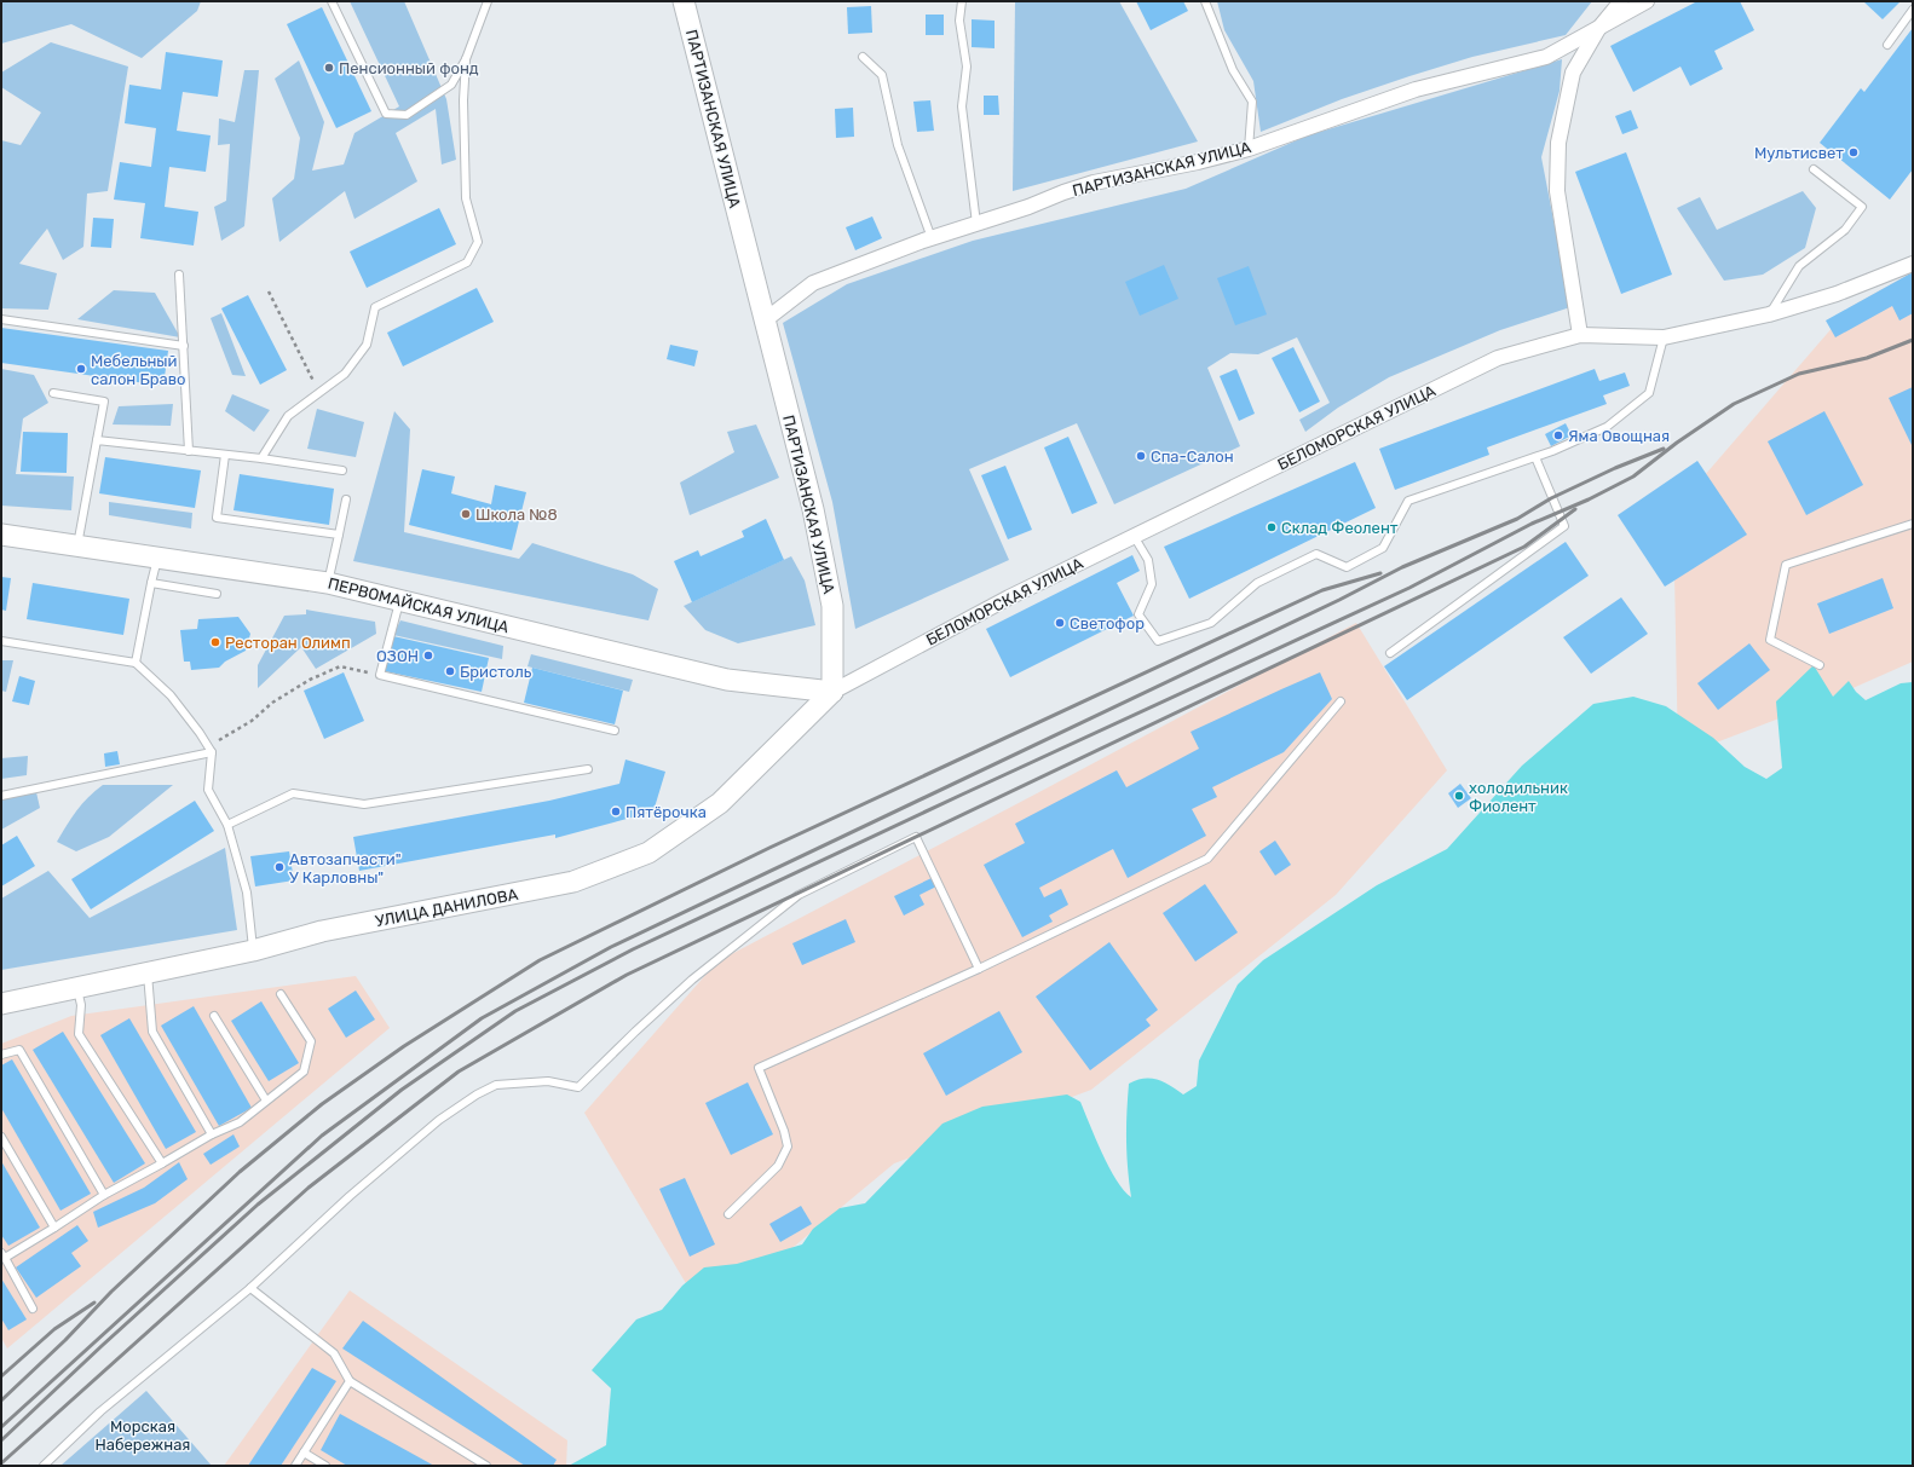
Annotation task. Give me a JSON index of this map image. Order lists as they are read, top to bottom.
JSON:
{
  "streets": {
    "main road": ["ПАРТИЗАНСКАЯ УЛИЦА", "ПЕРВОМАЙСКАЯ УЛИЦА", "УЛИЦА ДАНИЛОВА"],
    "street": ["БЕЛОМОРСКАЯ УЛИЦА"]
  },
  "crossings": [
    ["ПАРТИЗАНСКАЯ УЛИЦА", "БЕЛОМОРСКАЯ УЛИЦА"],
    ["ПАРТИЗАНСКАЯ УЛИЦА", "ПЕРВОМАЙСКАЯ УЛИЦА"],
    ["ПАРТИЗАНСКАЯ УЛИЦА", "УЛИЦА ДАНИЛОВА"],
    ["БЕЛОМОРСКАЯ УЛИЦА", "ПЕРВОМАЙСКАЯ УЛИЦА"],
    ["БЕЛОМОРСКАЯ УЛИЦА", "УЛИЦА ДАНИЛОВА"],
    ["ПЕРВОМАЙСКАЯ УЛИЦА", "УЛИЦА ДАНИЛОВА"]
  ],
  "parks": ["Морская Набережная"],
  "places": [
    "Пенсионный фонд",
    "Мультисвет",
    "Мебельный салон Браво",
    "Яма Овощная",
    "Спа-Салон",
    "Школа №8",
    "Склад Феолент",
    "Светофор",
    "Ресторан Олимп",
    "ОЗОН",
    "Бристоль",
    "холодильник Фиолент",
    "Пятёрочка",
    "Автозапчасти\" У Карловны\""
  ]
}
